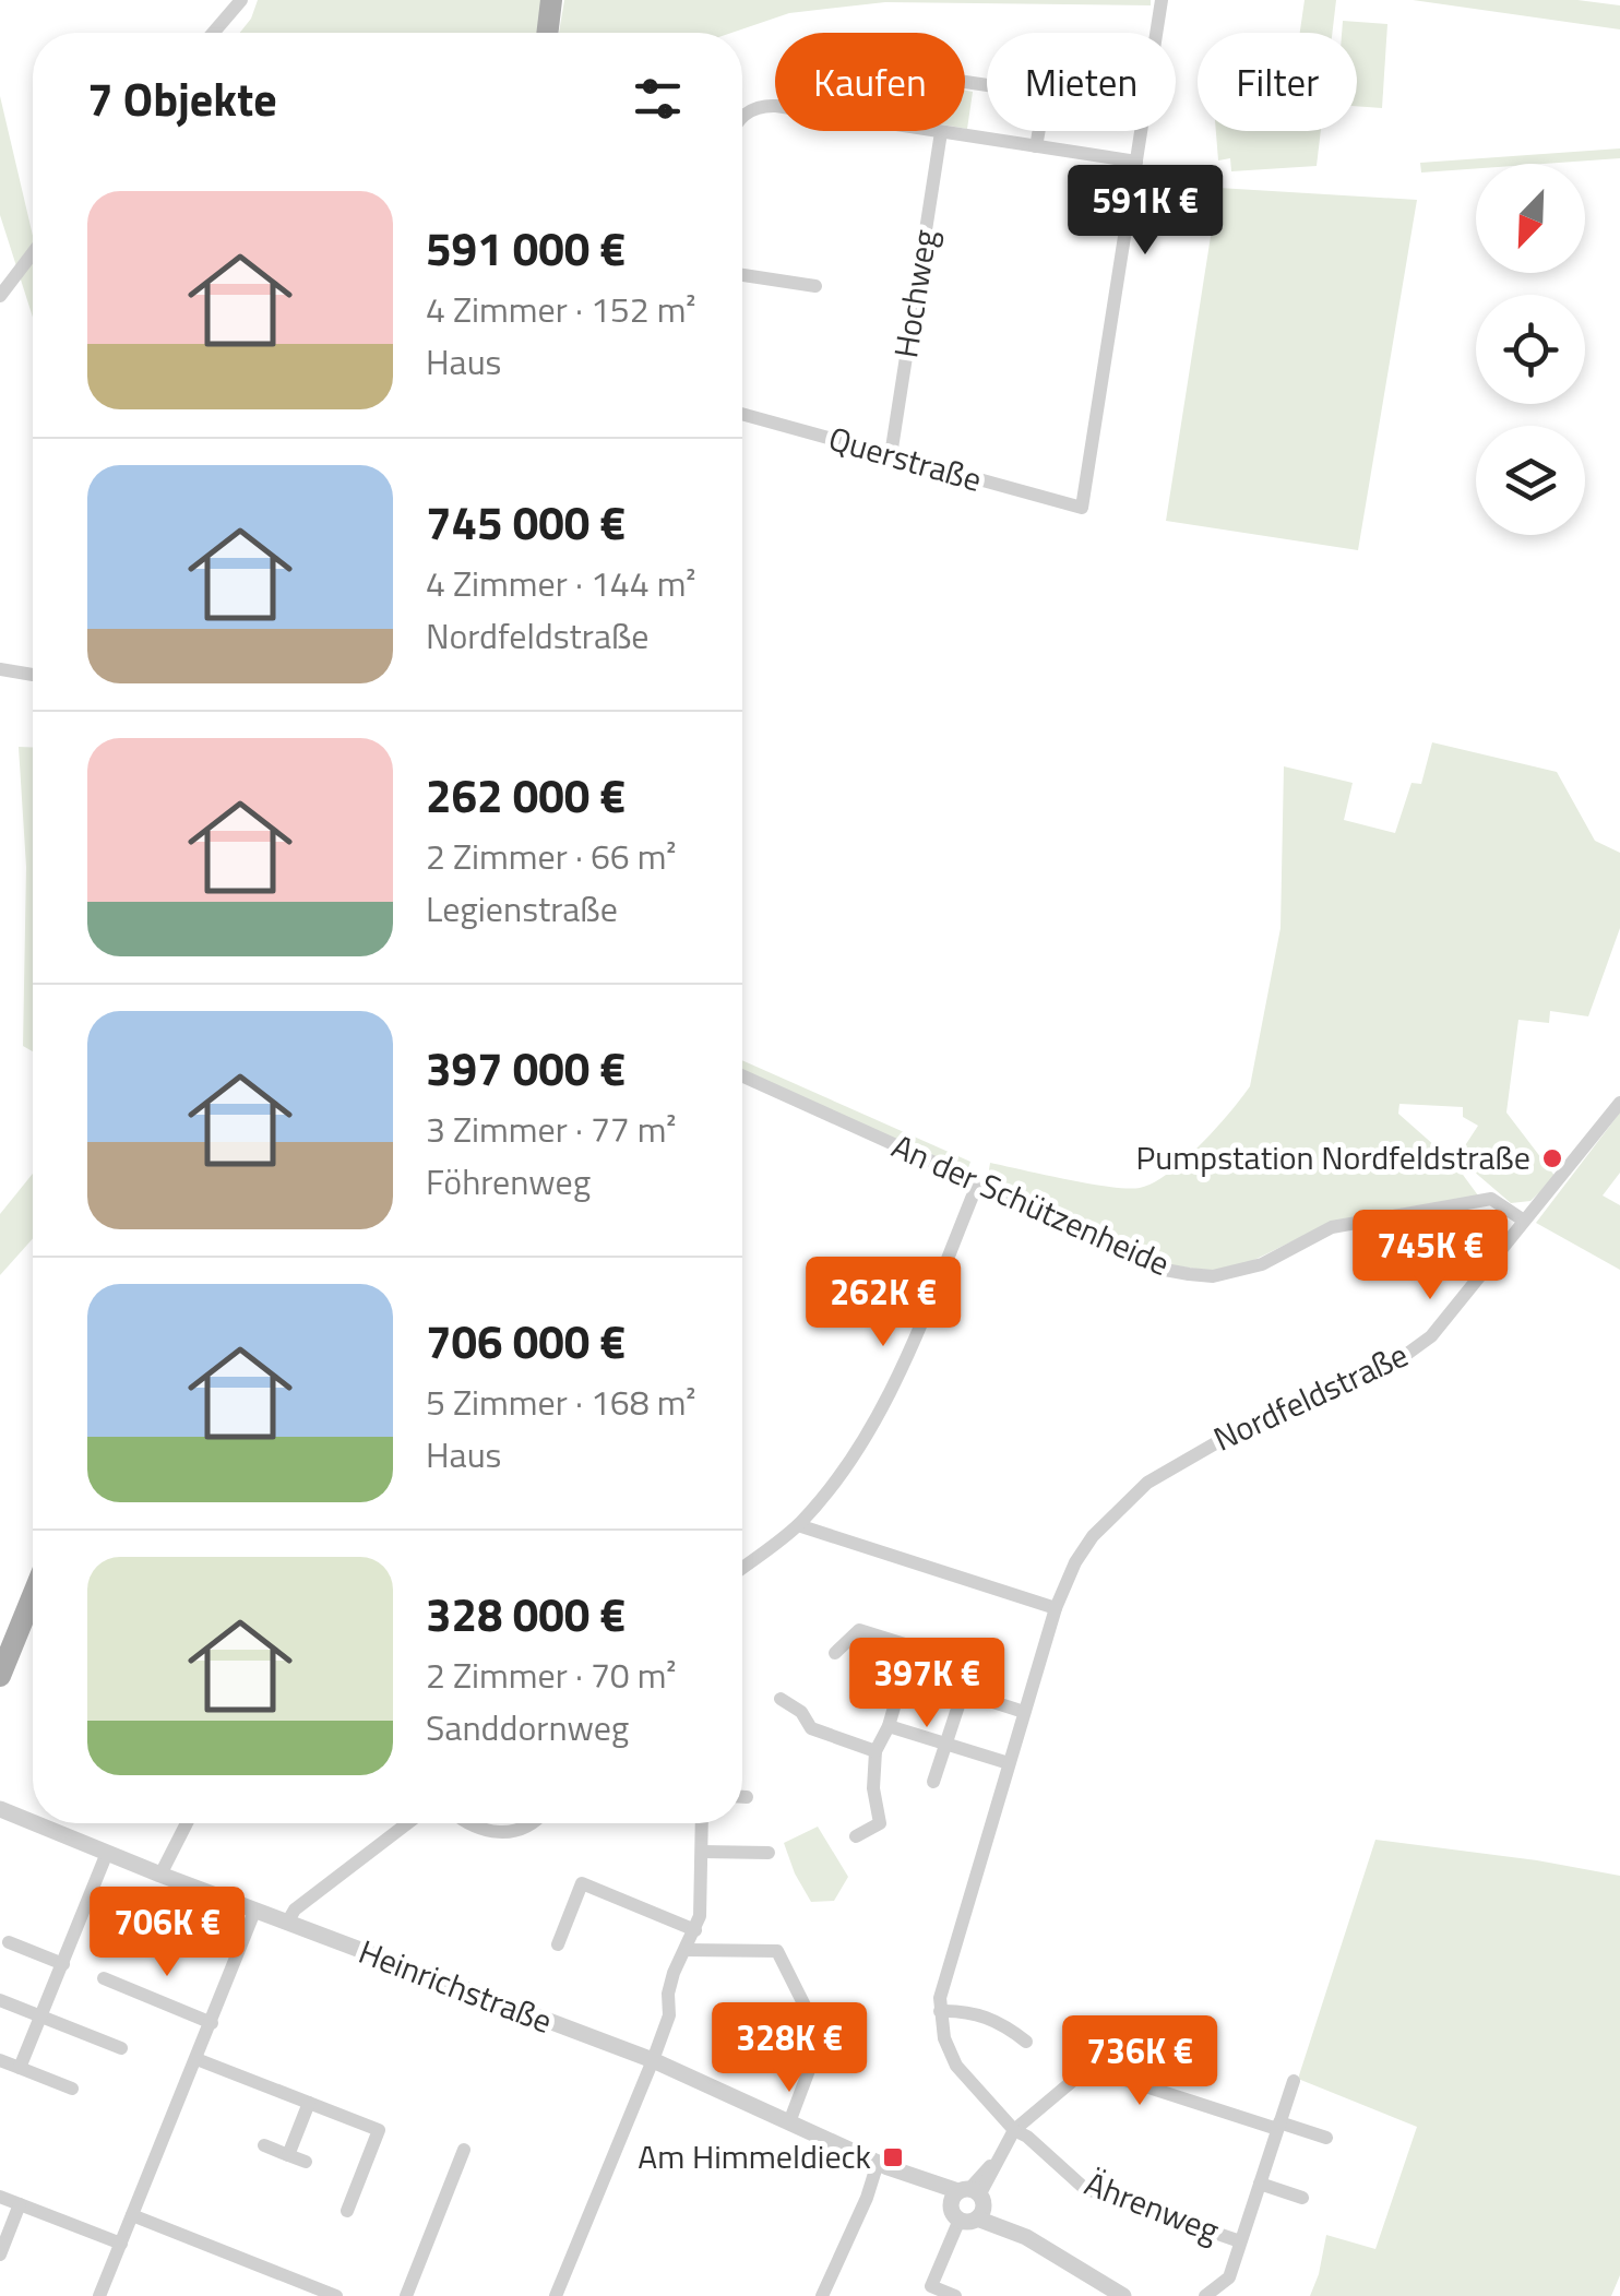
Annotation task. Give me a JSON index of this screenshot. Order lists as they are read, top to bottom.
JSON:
{
  "streets": {
    "street": [
      "Hochweg",
      "Querstraße",
      "An der Schützenheide",
      "Nordfeldstraße",
      "Heinrichstraße",
      "Ährenweg"
    ]
  },
  "crossings": [
    ["Hochweg", "Querstraße"],
    ["An der Schützenheide", "Nordfeldstraße"],
    ["Nordfeldstraße", "Ährenweg"]
  ],
  "places": {
    "other": ["Pumpstation Nordfeldstraße"],
    "transit": ["Am Himmeldieck"]
  },
  "north": "bottom left",
  "page": {
    "chip": ["Kaufen", "Mieten", "Filter"],
    "heading": "7 Objekte",
    "list": [
      {
        "name": "591 000 €",
        "note": "4 Zimmer · 152 m² · Haus"
      },
      {
        "name": "745 000 €",
        "note": "4 Zimmer · 144 m² · Nordfeldstraße"
      },
      {
        "name": "262 000 €",
        "note": "2 Zimmer · 66 m² · Legienstraße"
      },
      {
        "name": "397 000 €",
        "note": "3 Zimmer · 77 m² · Föhrenweg"
      },
      {
        "name": "706 000 €",
        "note": "5 Zimmer · 168 m² · Haus"
      },
      {
        "name": "328 000 €",
        "note": "2 Zimmer · 70 m² · Sanddornweg"
      }
    ],
    "price": [
      "591K €",
      "745K €",
      "262K €",
      "397K €",
      "706K €",
      "328K €",
      "736K €"
    ]
  }
}
